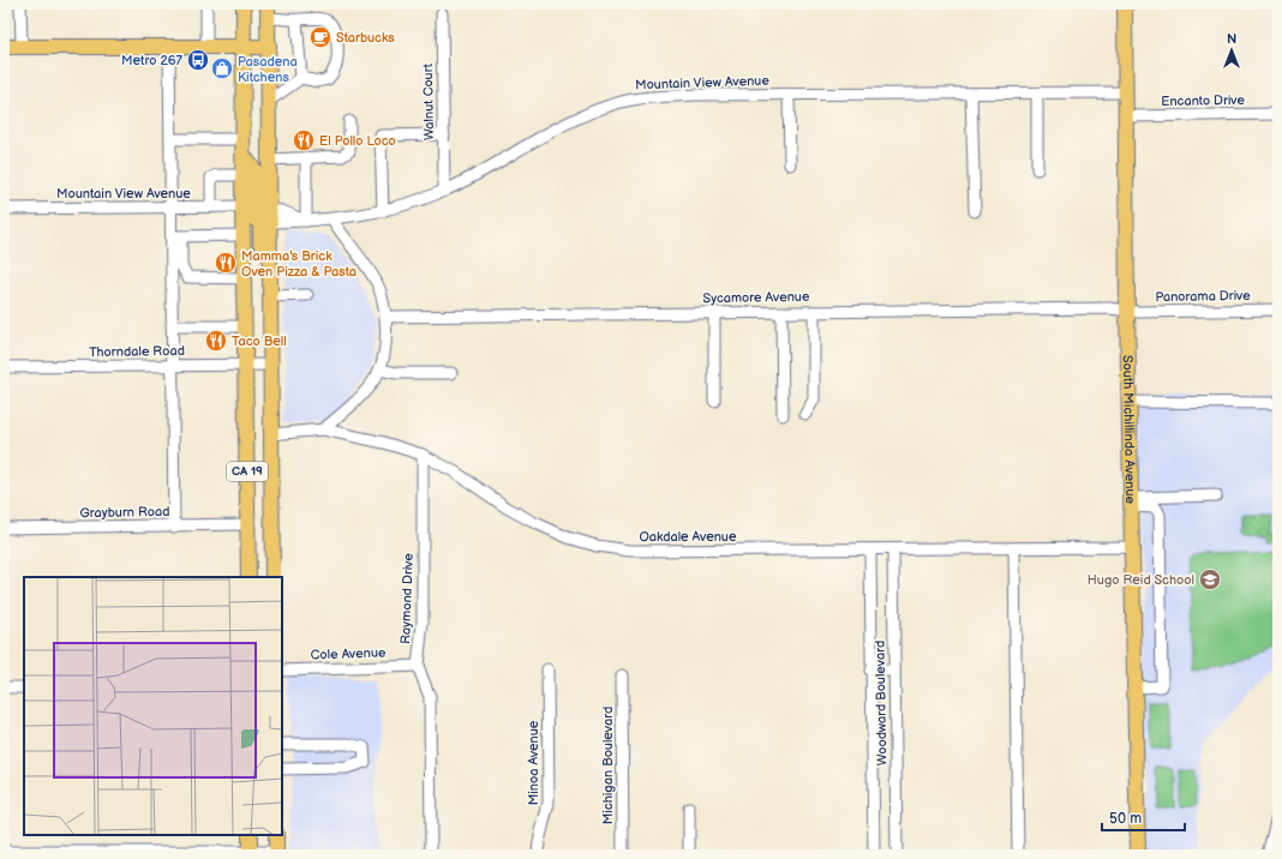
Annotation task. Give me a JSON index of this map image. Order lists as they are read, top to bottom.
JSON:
{
  "streets": {
    "main road": ["South Michillinda Avenue", "CA 19"],
    "street": [
      "Mountain View Avenue",
      "Encanto Drive",
      "Walnut Court",
      "Panorama Drive",
      "Sycamore Avenue",
      "Thorndale Road",
      "Grayburn Road",
      "Oakdale Avenue",
      "Raymond Drive",
      "Cole Avenue",
      "Woodward Boulevard",
      "Minoa Avenue",
      "Michigan Boulevard"
    ]
  },
  "crossings": [
    ["Mountain View Avenue", "Walnut Court"],
    ["Mountain View Avenue", "South Michillinda Avenue"],
    ["Mountain View Avenue", "CA 19"],
    ["Encanto Drive", "South Michillinda Avenue"],
    ["Panorama Drive", "Sycamore Avenue"],
    ["Panorama Drive", "South Michillinda Avenue"],
    ["Sycamore Avenue", "South Michillinda Avenue"],
    ["Thorndale Road", "CA 19"],
    ["South Michillinda Avenue", "Oakdale Avenue"],
    ["CA 19", "Grayburn Road"],
    ["CA 19", "Oakdale Avenue"],
    ["Oakdale Avenue", "Raymond Drive"],
    ["Oakdale Avenue", "Woodward Boulevard"],
    ["Raymond Drive", "Cole Avenue"]
  ],
  "places": {
    "cafe": ["Starbucks"],
    "bus stop": ["Metro 267"],
    "shop": ["Pasadena Kitchens"],
    "restaurant": ["El Pollo Loco", "Mamma's Brick Oven Pizza & Pasta", "Taco Bell"],
    "school or university": ["Hugo Reid School"]
  },
  "scale_bar": "50 m",
  "north": "top"
}
